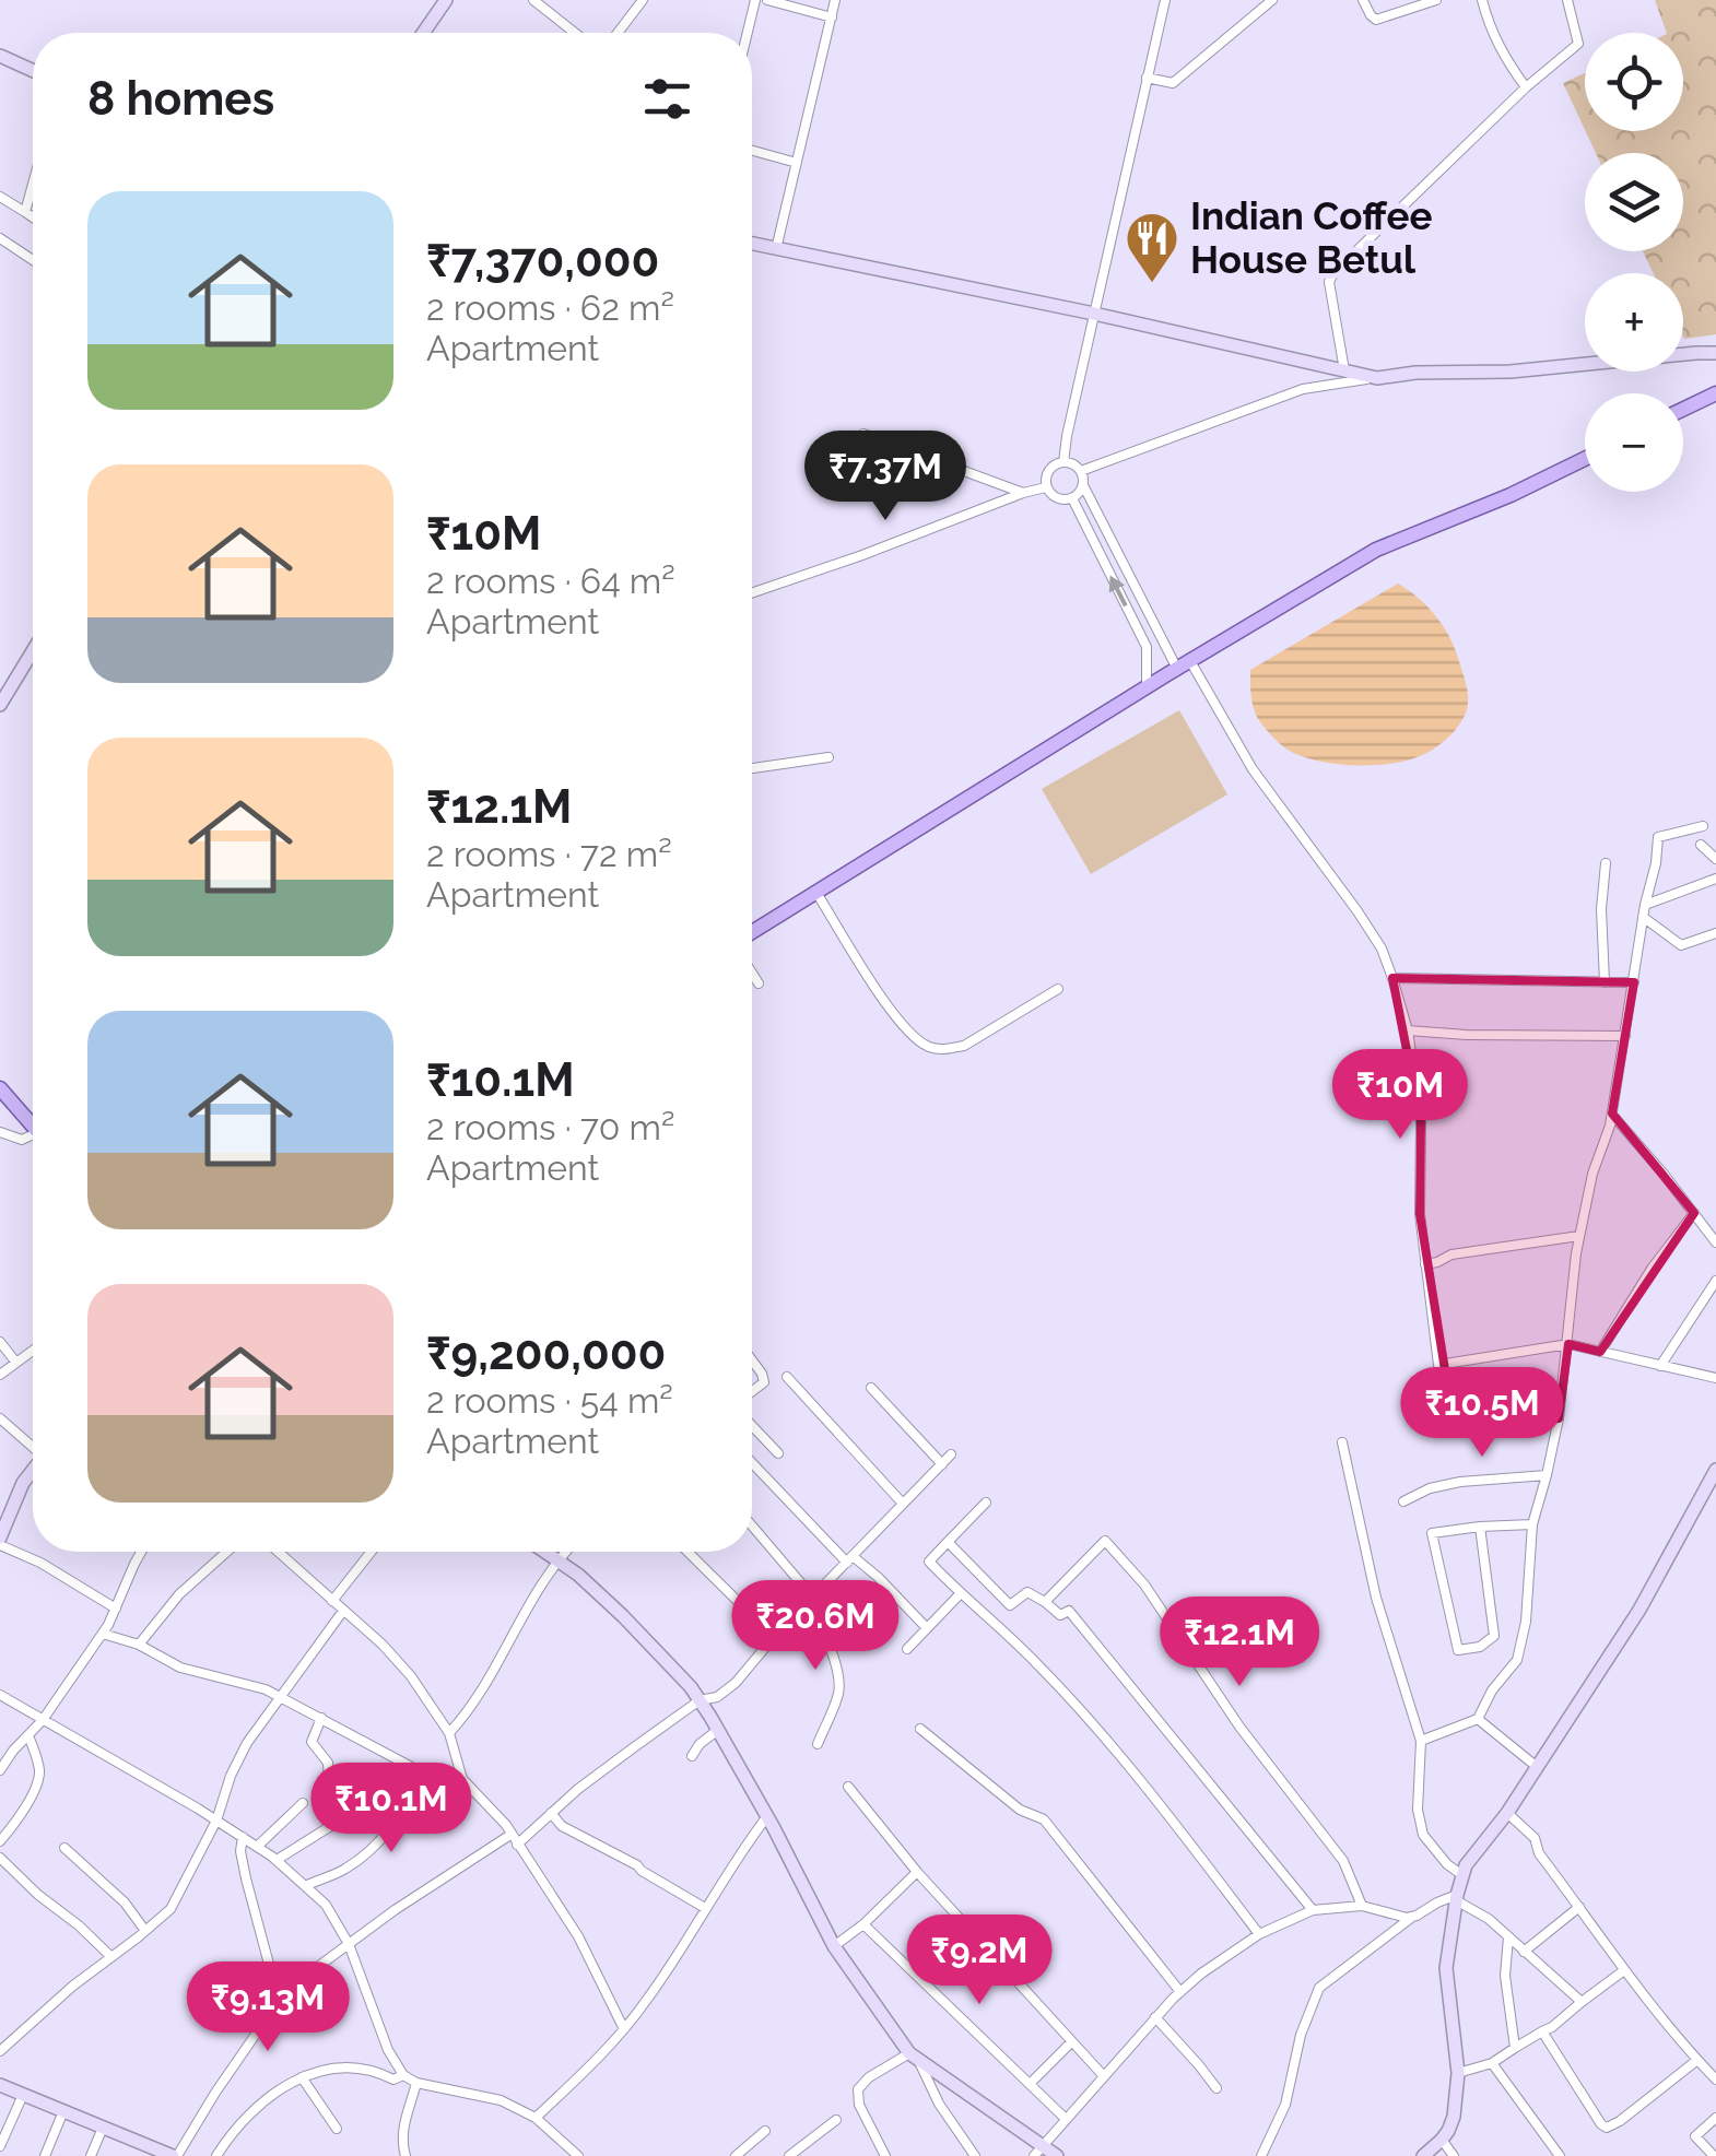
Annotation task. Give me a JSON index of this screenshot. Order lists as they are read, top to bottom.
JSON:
{
  "places": {
    "restaurant": ["Indian Coffee House Betul"]
  },
  "page": {
    "map_buttons": ["+", "−"],
    "heading": "8 homes",
    "list": [
      {
        "name": "₹7,370,000",
        "note": "2 rooms · 62 m² · Apartment"
      },
      {
        "name": "₹10M",
        "note": "2 rooms · 64 m² · Apartment"
      },
      {
        "name": "₹12.1M",
        "note": "2 rooms · 72 m² · Apartment"
      },
      {
        "name": "₹10.1M",
        "note": "2 rooms · 70 m² · Apartment"
      },
      {
        "name": "₹9,200,000",
        "note": "2 rooms · 54 m² · Apartment"
      }
    ],
    "price": [
      "₹7.37M",
      "₹10M",
      "₹10.5M",
      "₹20.6M",
      "₹12.1M",
      "₹10.1M",
      "₹9.2M",
      "₹9.13M"
    ]
  }
}
